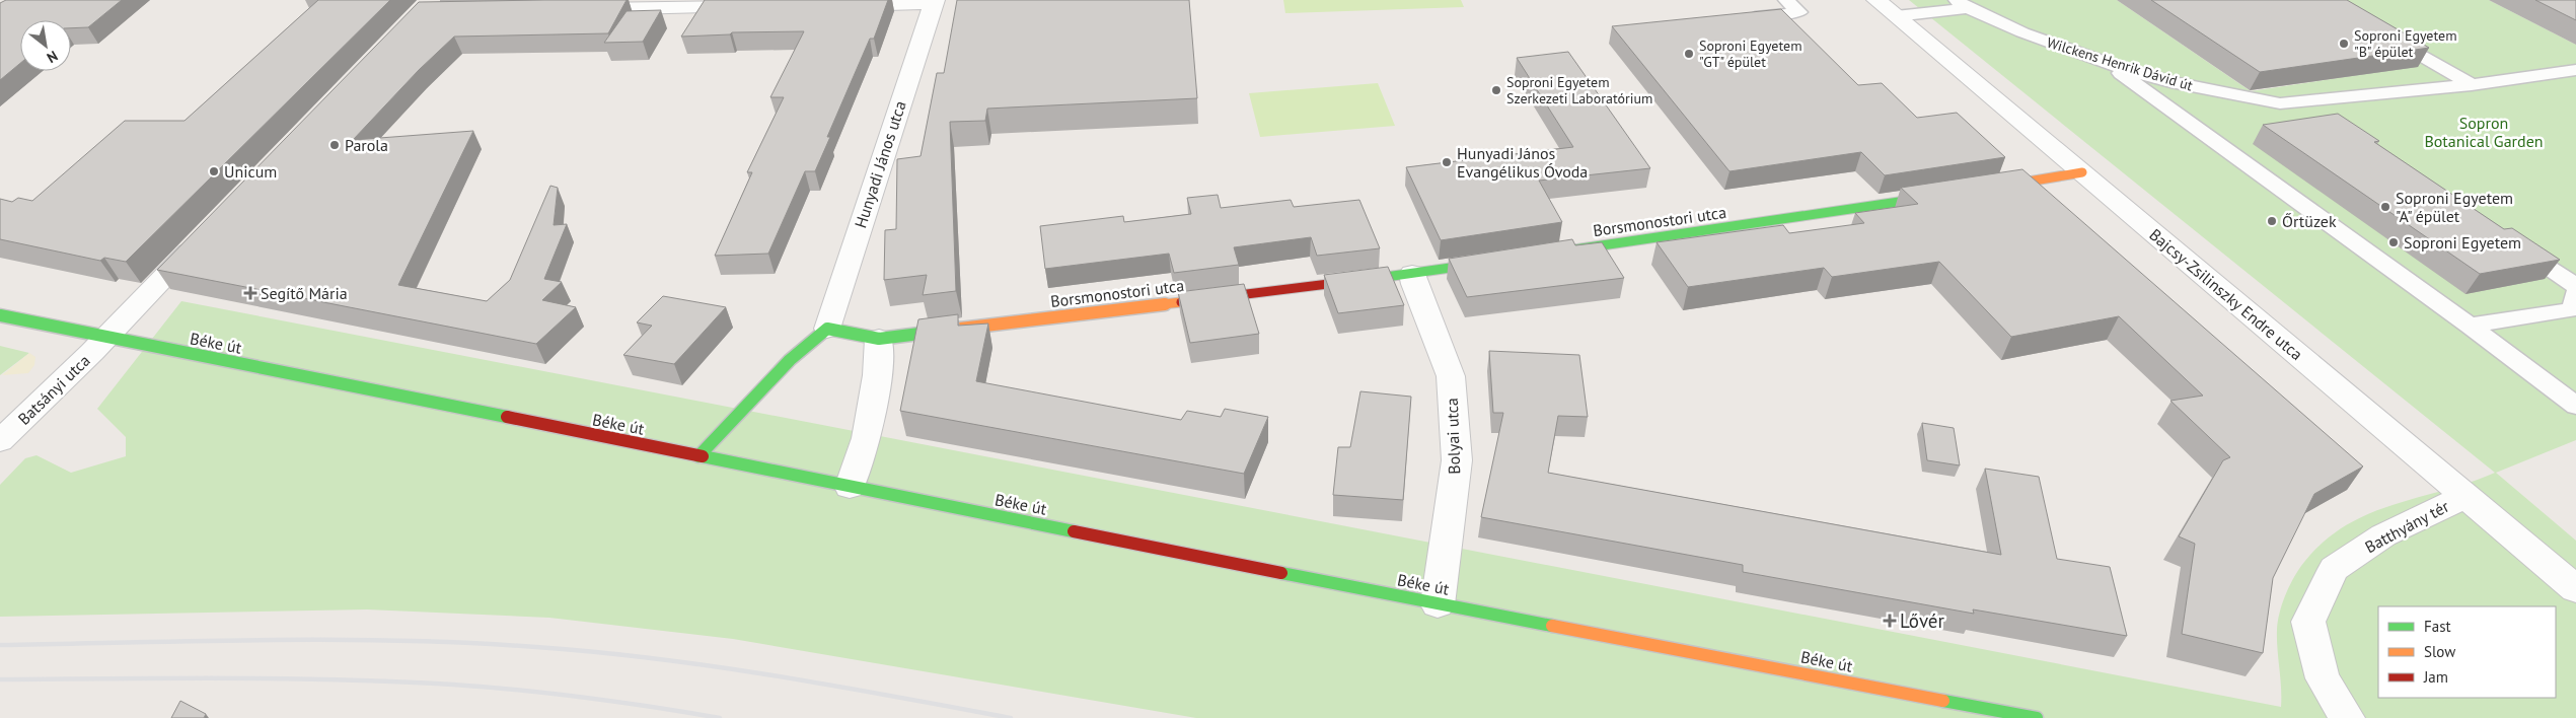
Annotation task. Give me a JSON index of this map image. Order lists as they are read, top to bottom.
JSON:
{
  "streets": {
    "street": [
      "Hunyadi János utca",
      "Borsmonostori utca",
      "Bajcsy-Zsilinszky Endre utca",
      "Béke út",
      "Batsányi utca",
      "Bolyai utca",
      "Batthyány tér"
    ],
    "lane": ["Wilckens Henrik Dávid út"]
  },
  "crossings": [
    ["Borsmonostori utca", "Bolyai utca"],
    ["Bajcsy-Zsilinszky Endre utca", "Batthyány tér"],
    ["Béke út", "Batsányi utca"],
    ["Béke út", "Bolyai utca"]
  ],
  "parks": ["Sopron Botanical Garden"],
  "places": {
    "other": [
      "Soproni Egyetem \"B\" épület",
      "Soproni Egyetem \"GT\" épület",
      "Soproni Egyetem Szerkezeti Laboratórium",
      "Parola",
      "Hunyadi János Evangélikus Óvoda",
      "Unicum",
      "Soproni Egyetem \"A\" épület",
      "Őrtüzek",
      "Soproni Egyetem"
    ],
    "health": ["Segítő Mária", "Lővér"]
  },
  "legend": ["Fast", "Slow", "Jam"],
  "north": "bottom right"
}
